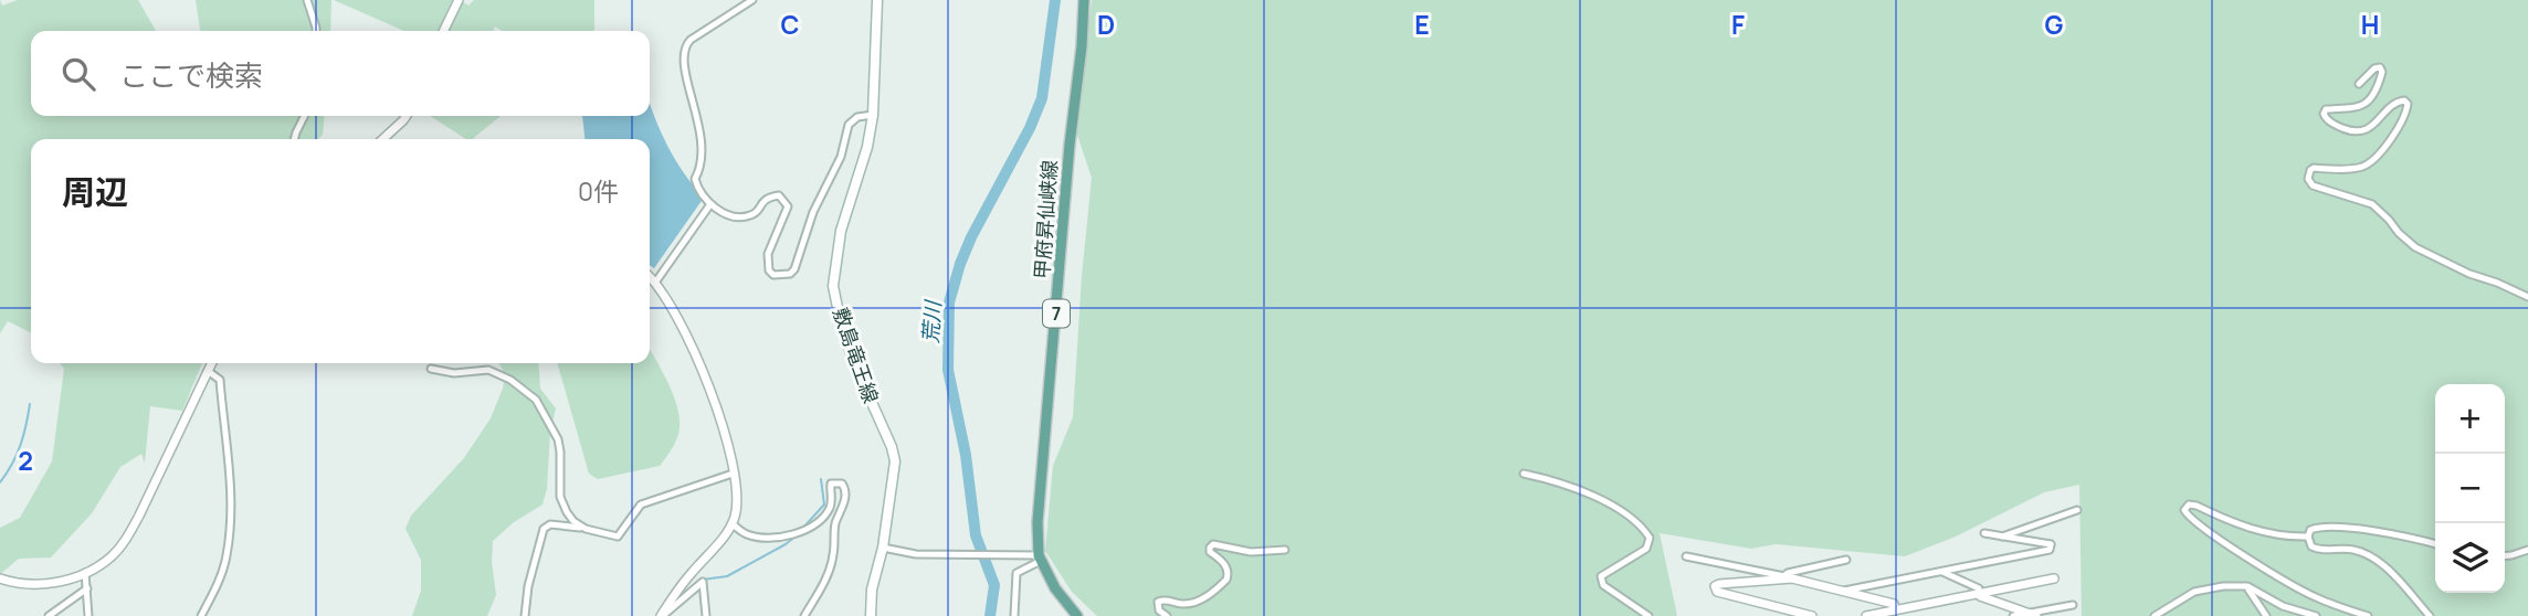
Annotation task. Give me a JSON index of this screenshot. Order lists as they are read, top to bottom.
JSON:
{
  "streets": {
    "main road": ["甲府昇仙峡線", "7", "敷島竜王線"]
  },
  "water": ["荒川"],
  "page": {
    "search": "ここで検索",
    "heading": ["周辺", "0件"],
    "map_buttons": ["+", "−"]
  },
  "grid": {
    "columns": [
      "C",
      "D",
      "E",
      "F",
      "G",
      "H"
    ],
    "rows": ["2"]
  }
}
